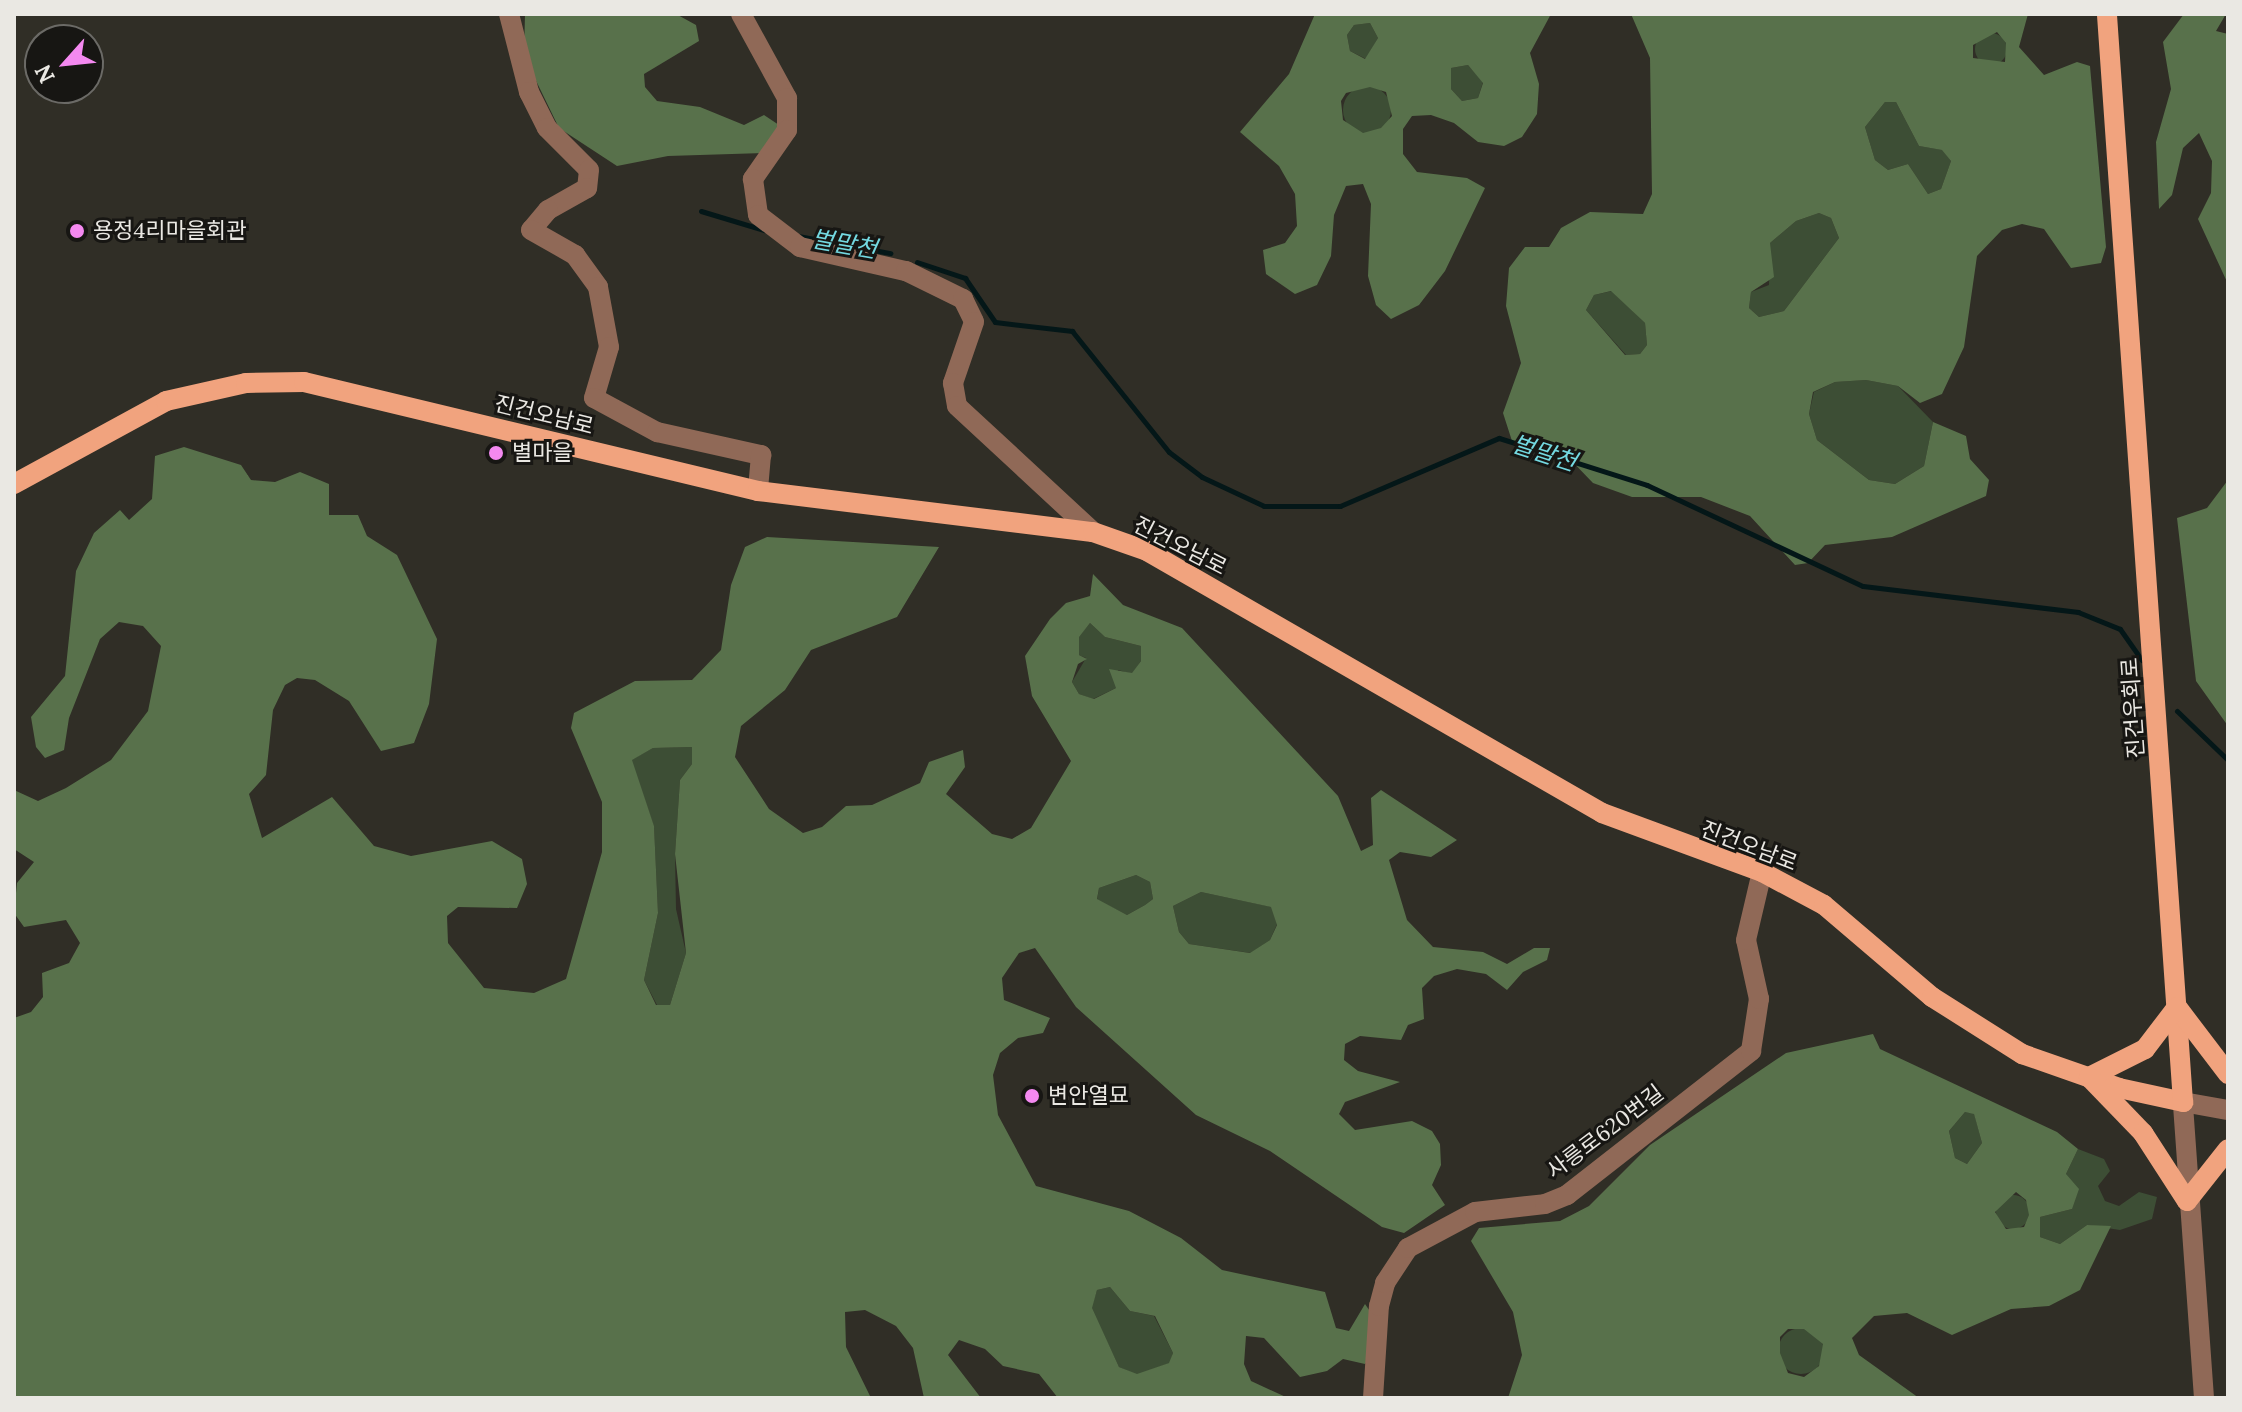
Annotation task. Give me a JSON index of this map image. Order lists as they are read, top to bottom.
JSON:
{
  "streets": {
    "main road": ["진건오남로", "진건우회로"],
    "street": ["사릉로620번길"]
  },
  "crossings": [
    ["진건오남로", "진건우회로"],
    ["진건오남로", "사릉로620번길"]
  ],
  "water": ["벌말천"],
  "places": ["용정4리마을회관", "별마을", "변안열묘"],
  "north": "bottom left"
}
